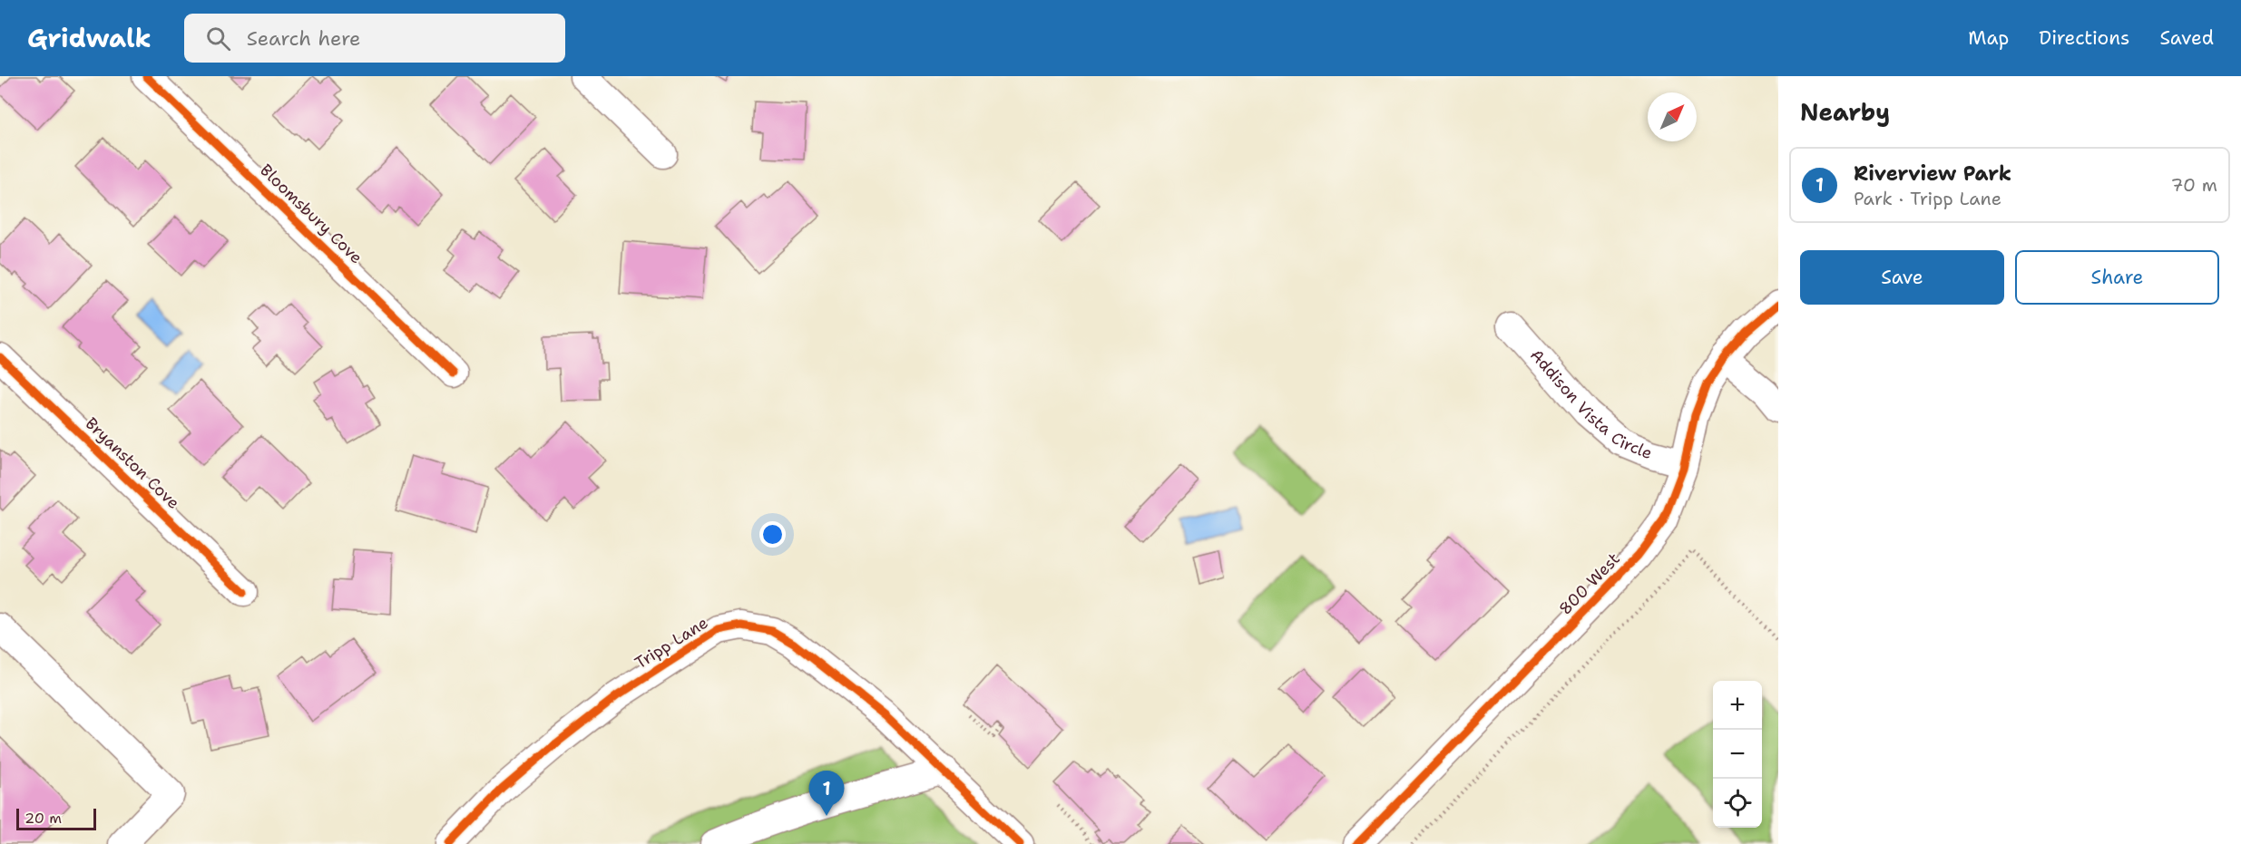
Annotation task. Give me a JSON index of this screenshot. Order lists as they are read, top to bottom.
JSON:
{
  "streets": {
    "street": [
      "Bloomsbury Cove",
      "Addison Vista Circle",
      "Bryanston Cove",
      "800 West",
      "Tripp Lane"
    ]
  },
  "crossings": [
    ["Addison Vista Circle", "800 West"]
  ],
  "scale_bar": "20 m",
  "north": "top right",
  "page": {
    "header": "Gridwalk",
    "search": "Search here",
    "nav": ["Map", "Directions", "Saved"],
    "heading": "Nearby",
    "list": [
      {
        "mark": "1",
        "name": "Riverview Park",
        "note": "Park · Tripp Lane",
        "value": "70 m"
      }
    ],
    "buttons": ["Save", "Share"],
    "map_buttons": ["+", "−"],
    "pins": "1",
    "scale": "20 m"
  }
}
